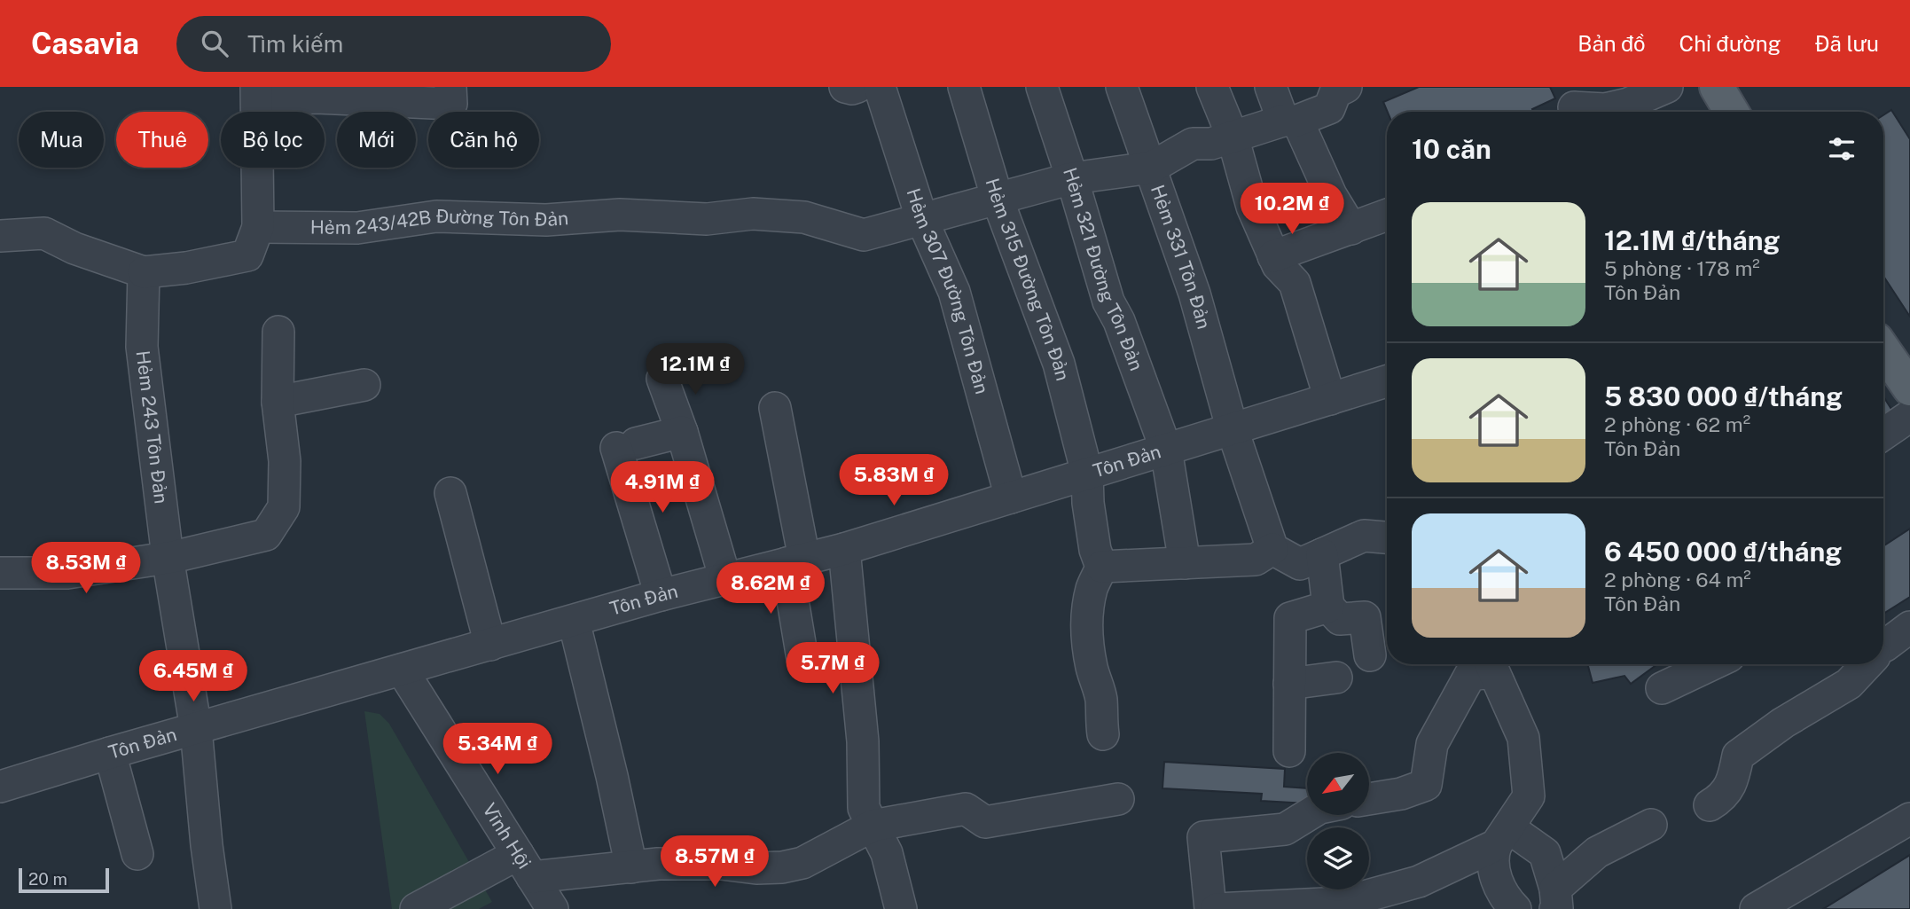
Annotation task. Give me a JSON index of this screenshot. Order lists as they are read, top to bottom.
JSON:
{
  "streets": {
    "street": [
      "Hẻm 243/42B Đường Tôn Đản",
      "Hẻm 331 Tôn Đản",
      "Hẻm 321 Đường Tôn Đản",
      "Hẻm 315 Đường Tôn Đản",
      "Hẻm 307 Đường Tôn Đản",
      "Hẻm 243 Tôn Đản",
      "Tôn Đản",
      "Vĩnh Hội"
    ]
  },
  "crossings": [
    ["Hẻm 243/42B Đường Tôn Đản", "Hẻm 331 Tôn Đản"],
    ["Hẻm 243/42B Đường Tôn Đản", "Hẻm 321 Đường Tôn Đản"],
    ["Hẻm 243/42B Đường Tôn Đản", "Hẻm 315 Đường Tôn Đản"],
    ["Hẻm 243/42B Đường Tôn Đản", "Hẻm 307 Đường Tôn Đản"],
    ["Hẻm 331 Tôn Đản", "Tôn Đản"],
    ["Hẻm 321 Đường Tôn Đản", "Tôn Đản"],
    ["Hẻm 315 Đường Tôn Đản", "Tôn Đản"],
    ["Hẻm 307 Đường Tôn Đản", "Tôn Đản"],
    ["Hẻm 243 Tôn Đản", "Tôn Đản"],
    ["Tôn Đản", "Vĩnh Hội"]
  ],
  "scale_bar": "20 m",
  "north": "bottom left",
  "page": {
    "header": "Casavia",
    "search": "Tìm kiếm",
    "nav": ["Bản đồ", "Chỉ đường", "Đã lưu"],
    "chip": [
      "Mua",
      "Thuê",
      "Bộ lọc",
      "Mới",
      "Căn hộ"
    ],
    "heading": "10 căn",
    "price": [
      "10.2M ₫",
      "12.1M ₫",
      "5.83M ₫",
      "4.91M ₫",
      "8.53M ₫",
      "8.62M ₫",
      "5.7M ₫",
      "6.45M ₫",
      "5.34M ₫",
      "8.57M ₫"
    ],
    "list": [
      {
        "name": "12.1M ₫/tháng",
        "note": "5 phòng · 178 m² · Tôn Đản"
      },
      {
        "name": "5 830 000 ₫/tháng",
        "note": "2 phòng · 62 m² · Tôn Đản"
      },
      {
        "name": "6 450 000 ₫/tháng",
        "note": "2 phòng · 64 m² · Tôn Đản"
      }
    ],
    "scale": "20 m"
  }
}
